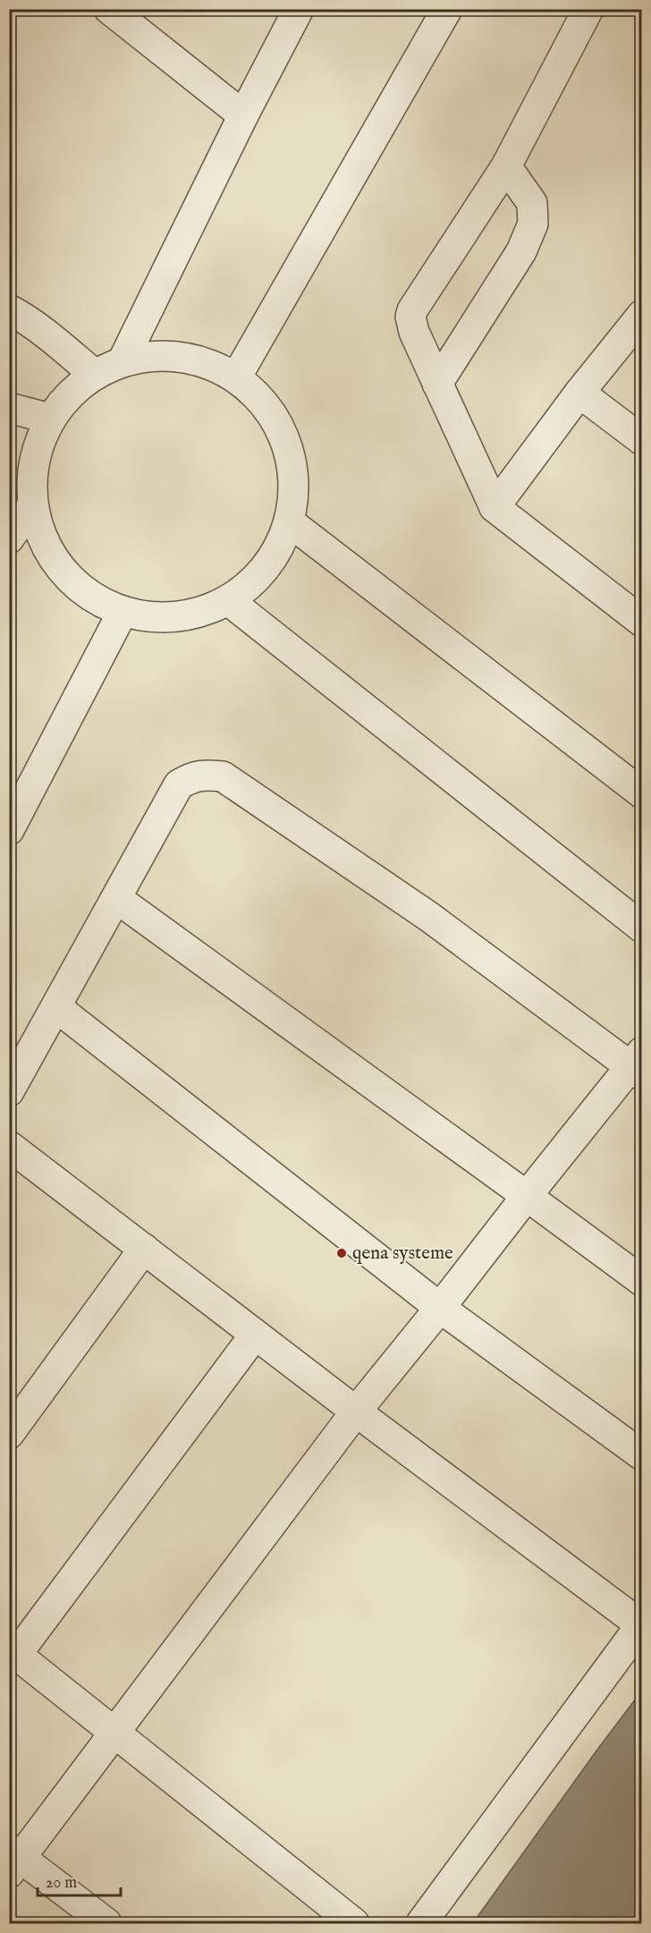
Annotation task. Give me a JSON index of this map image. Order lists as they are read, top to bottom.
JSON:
{
  "places": ["qena systeme"],
  "scale_bar": "20 m"
}
